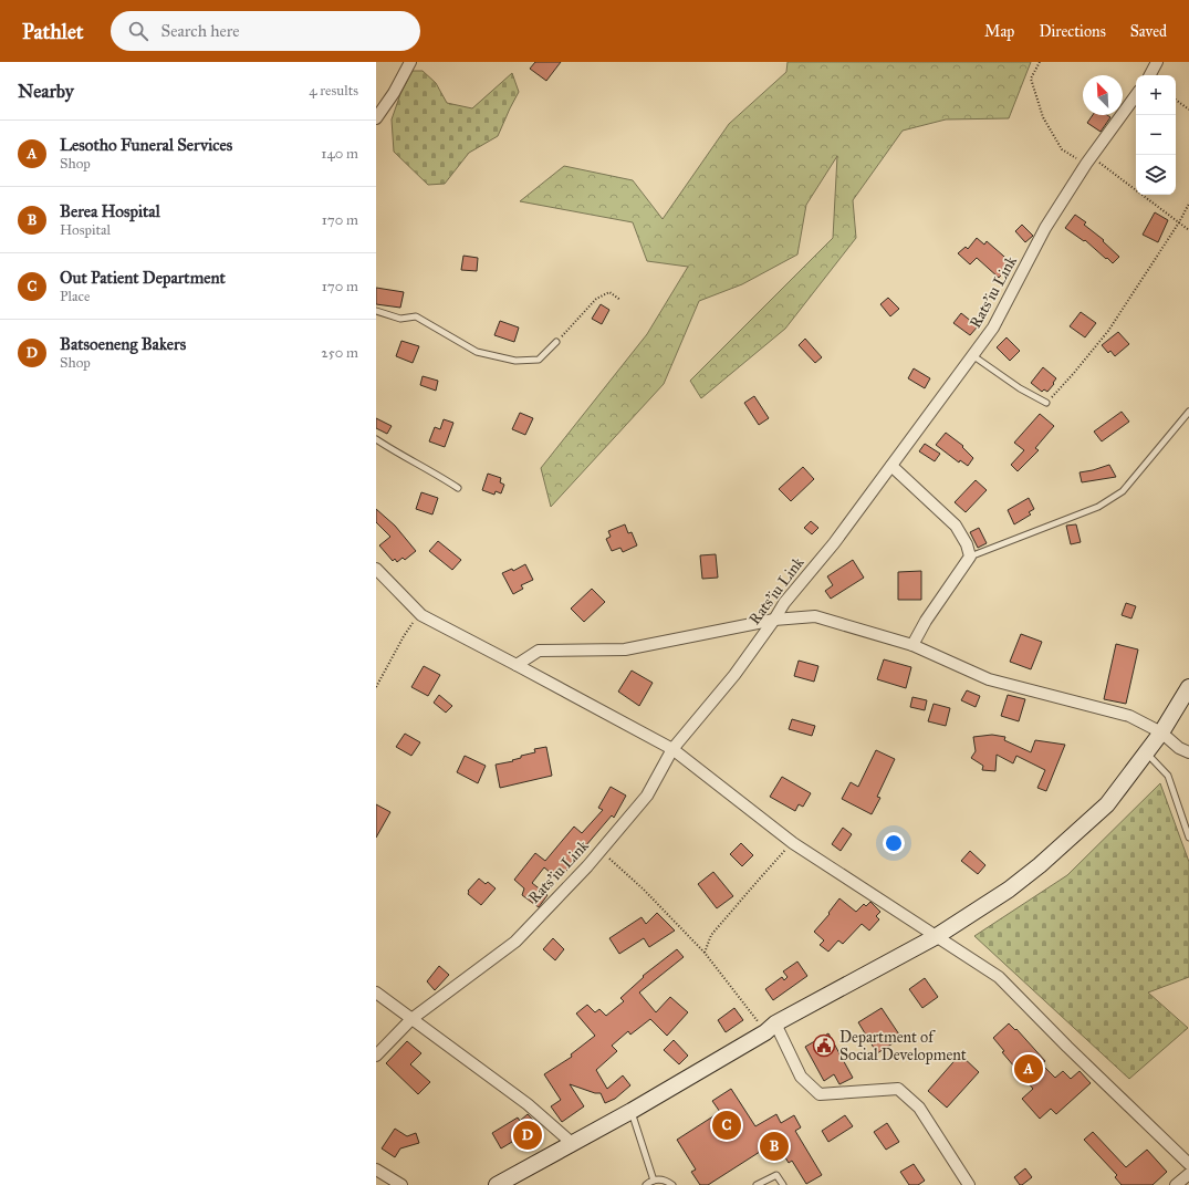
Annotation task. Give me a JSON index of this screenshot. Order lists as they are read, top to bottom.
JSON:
{
  "streets": {
    "street": ["Rats'iu Link"]
  },
  "places": {
    "public building": ["Department of Social Development"]
  },
  "north": "top left",
  "page": {
    "header": "Pathlet",
    "search": "Search here",
    "nav": ["Map", "Directions", "Saved"],
    "heading": ["Nearby", "4 results"],
    "map_buttons": ["+", "−"],
    "list": [
      {
        "mark": "A",
        "name": "Lesotho Funeral Services",
        "note": "Shop",
        "value": "140 m"
      },
      {
        "mark": "B",
        "name": "Berea Hospital",
        "note": "Hospital",
        "value": "170 m"
      },
      {
        "mark": "C",
        "name": "Out Patient Department",
        "note": "Place",
        "value": "170 m"
      },
      {
        "mark": "D",
        "name": "Batsoeneng Bakers",
        "note": "Shop",
        "value": "250 m"
      }
    ],
    "pins": [
      "A",
      "C",
      "D",
      "B"
    ]
  }
}
